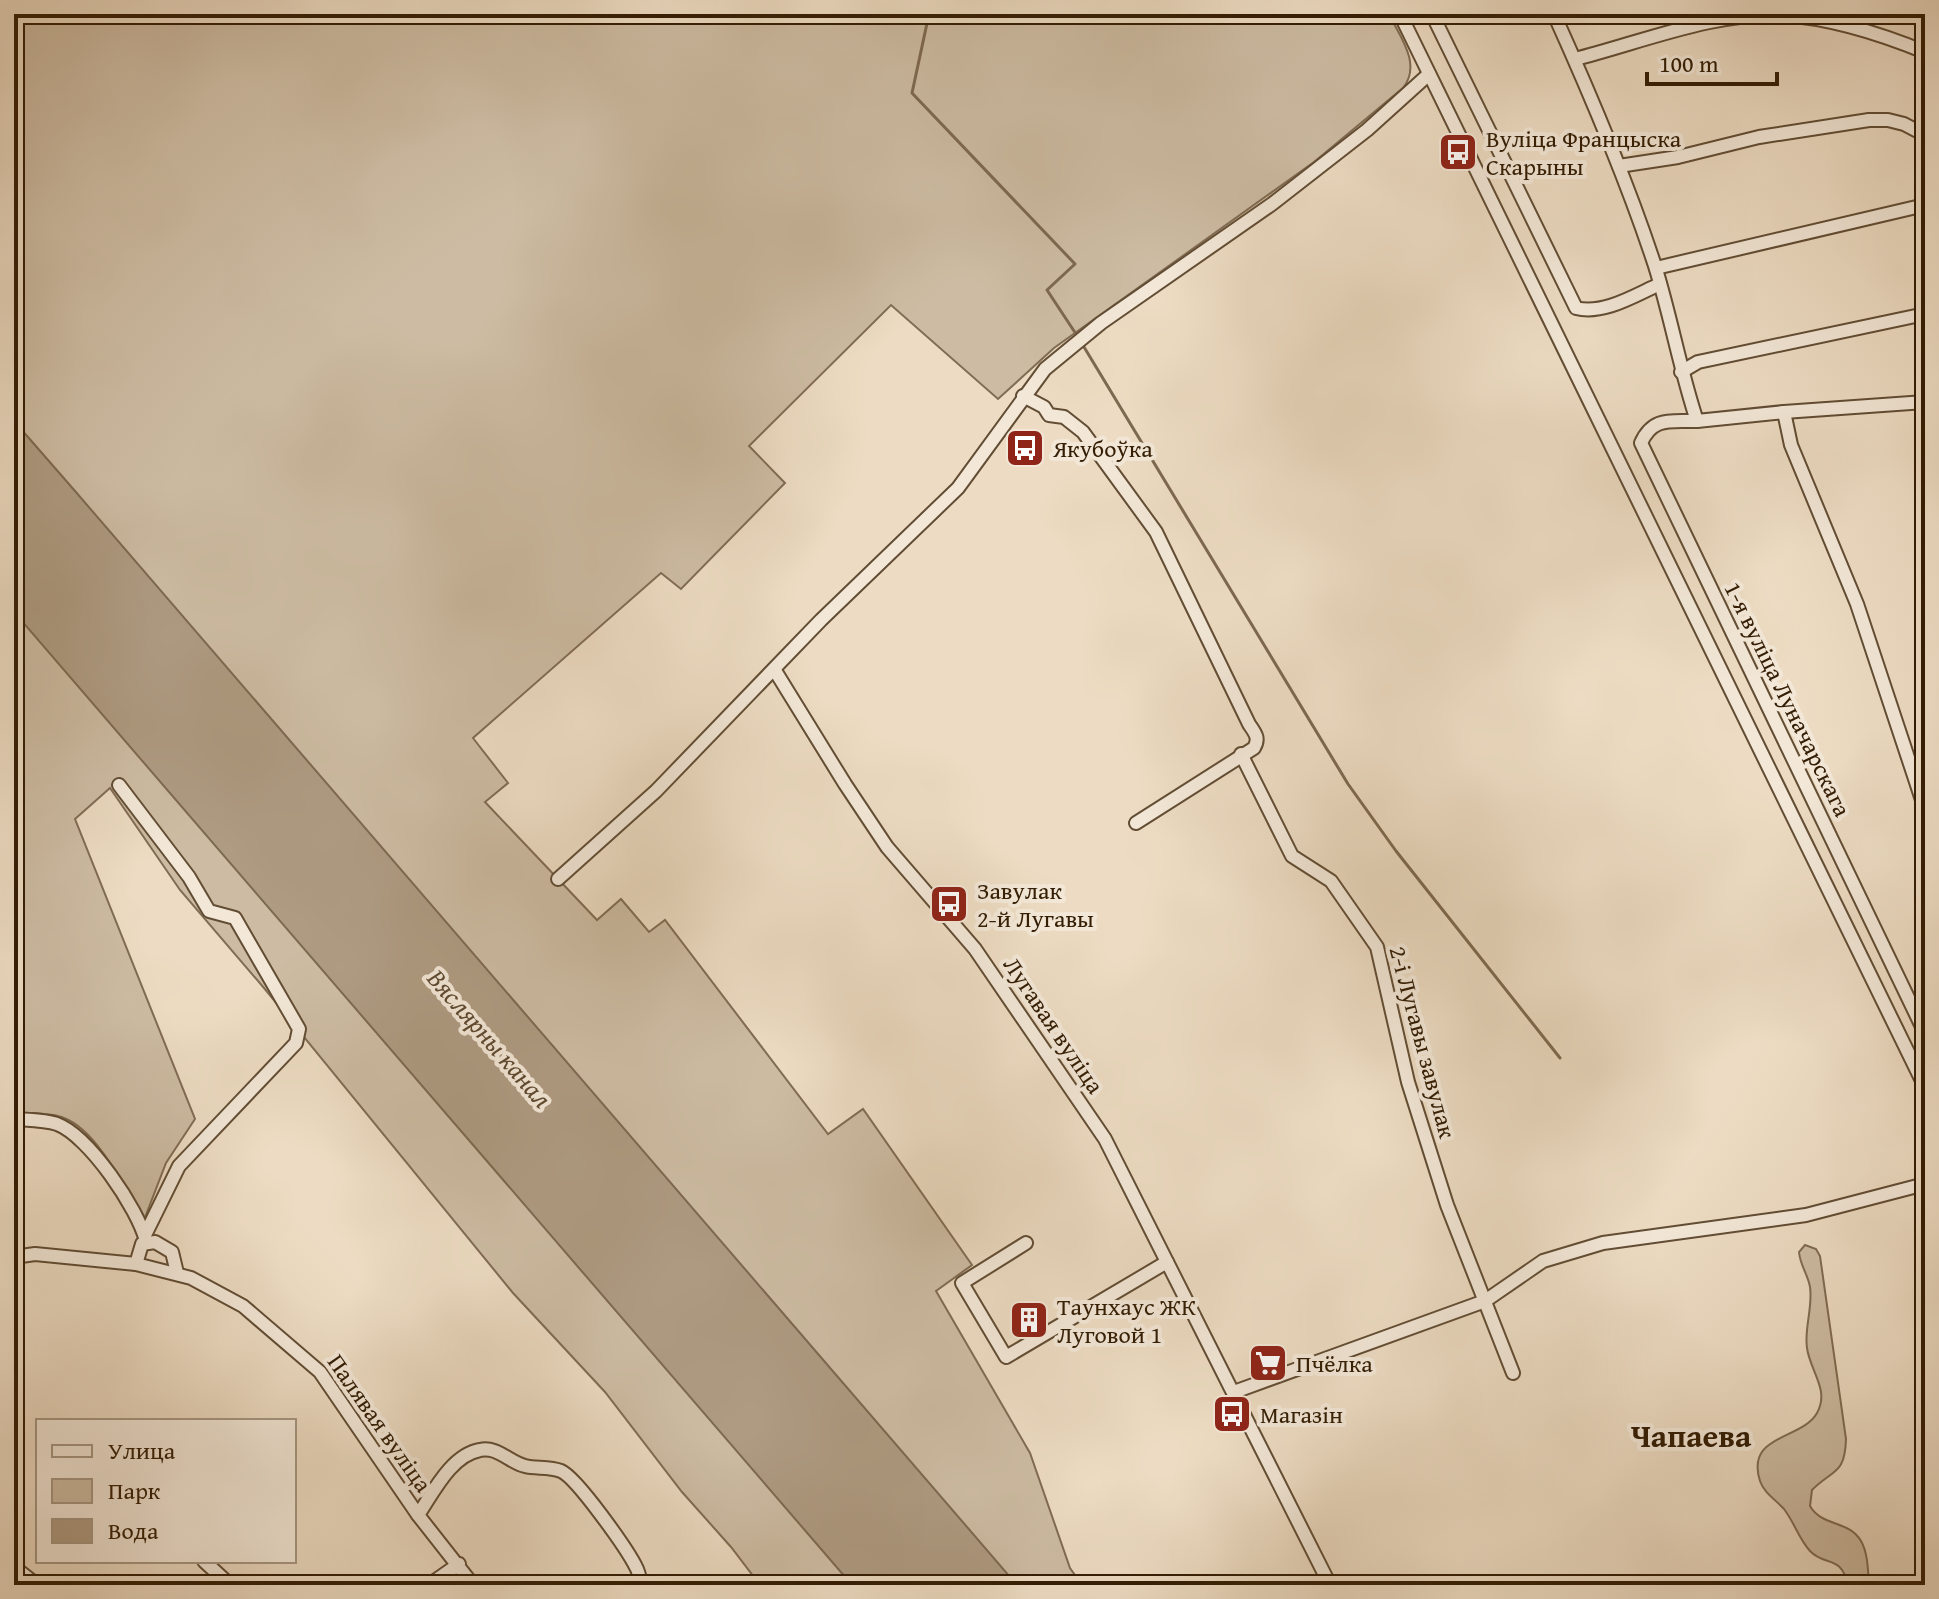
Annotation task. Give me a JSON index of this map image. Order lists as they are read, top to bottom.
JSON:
{
  "streets": {
    "street": [
      "1-я вуліца Луначарскага",
      "Лугавая вуліца",
      "2-і Лугавы завулак",
      "Палявая вуліца"
    ]
  },
  "districts": ["Чапаева"],
  "water": ["Вяслярны канал"],
  "places": {
    "bus stop": [
      "Вуліца Францыска Скарыны",
      "Якубоўка",
      "Завулак 2-й Лугавы",
      "Магазін"
    ],
    "building": ["Таунхаус ЖК Луговой 1"],
    "supermarket": ["Пчёлка"]
  },
  "legend": ["Улица", "Парк", "Вода"],
  "scale_bar": "100 m"
}
